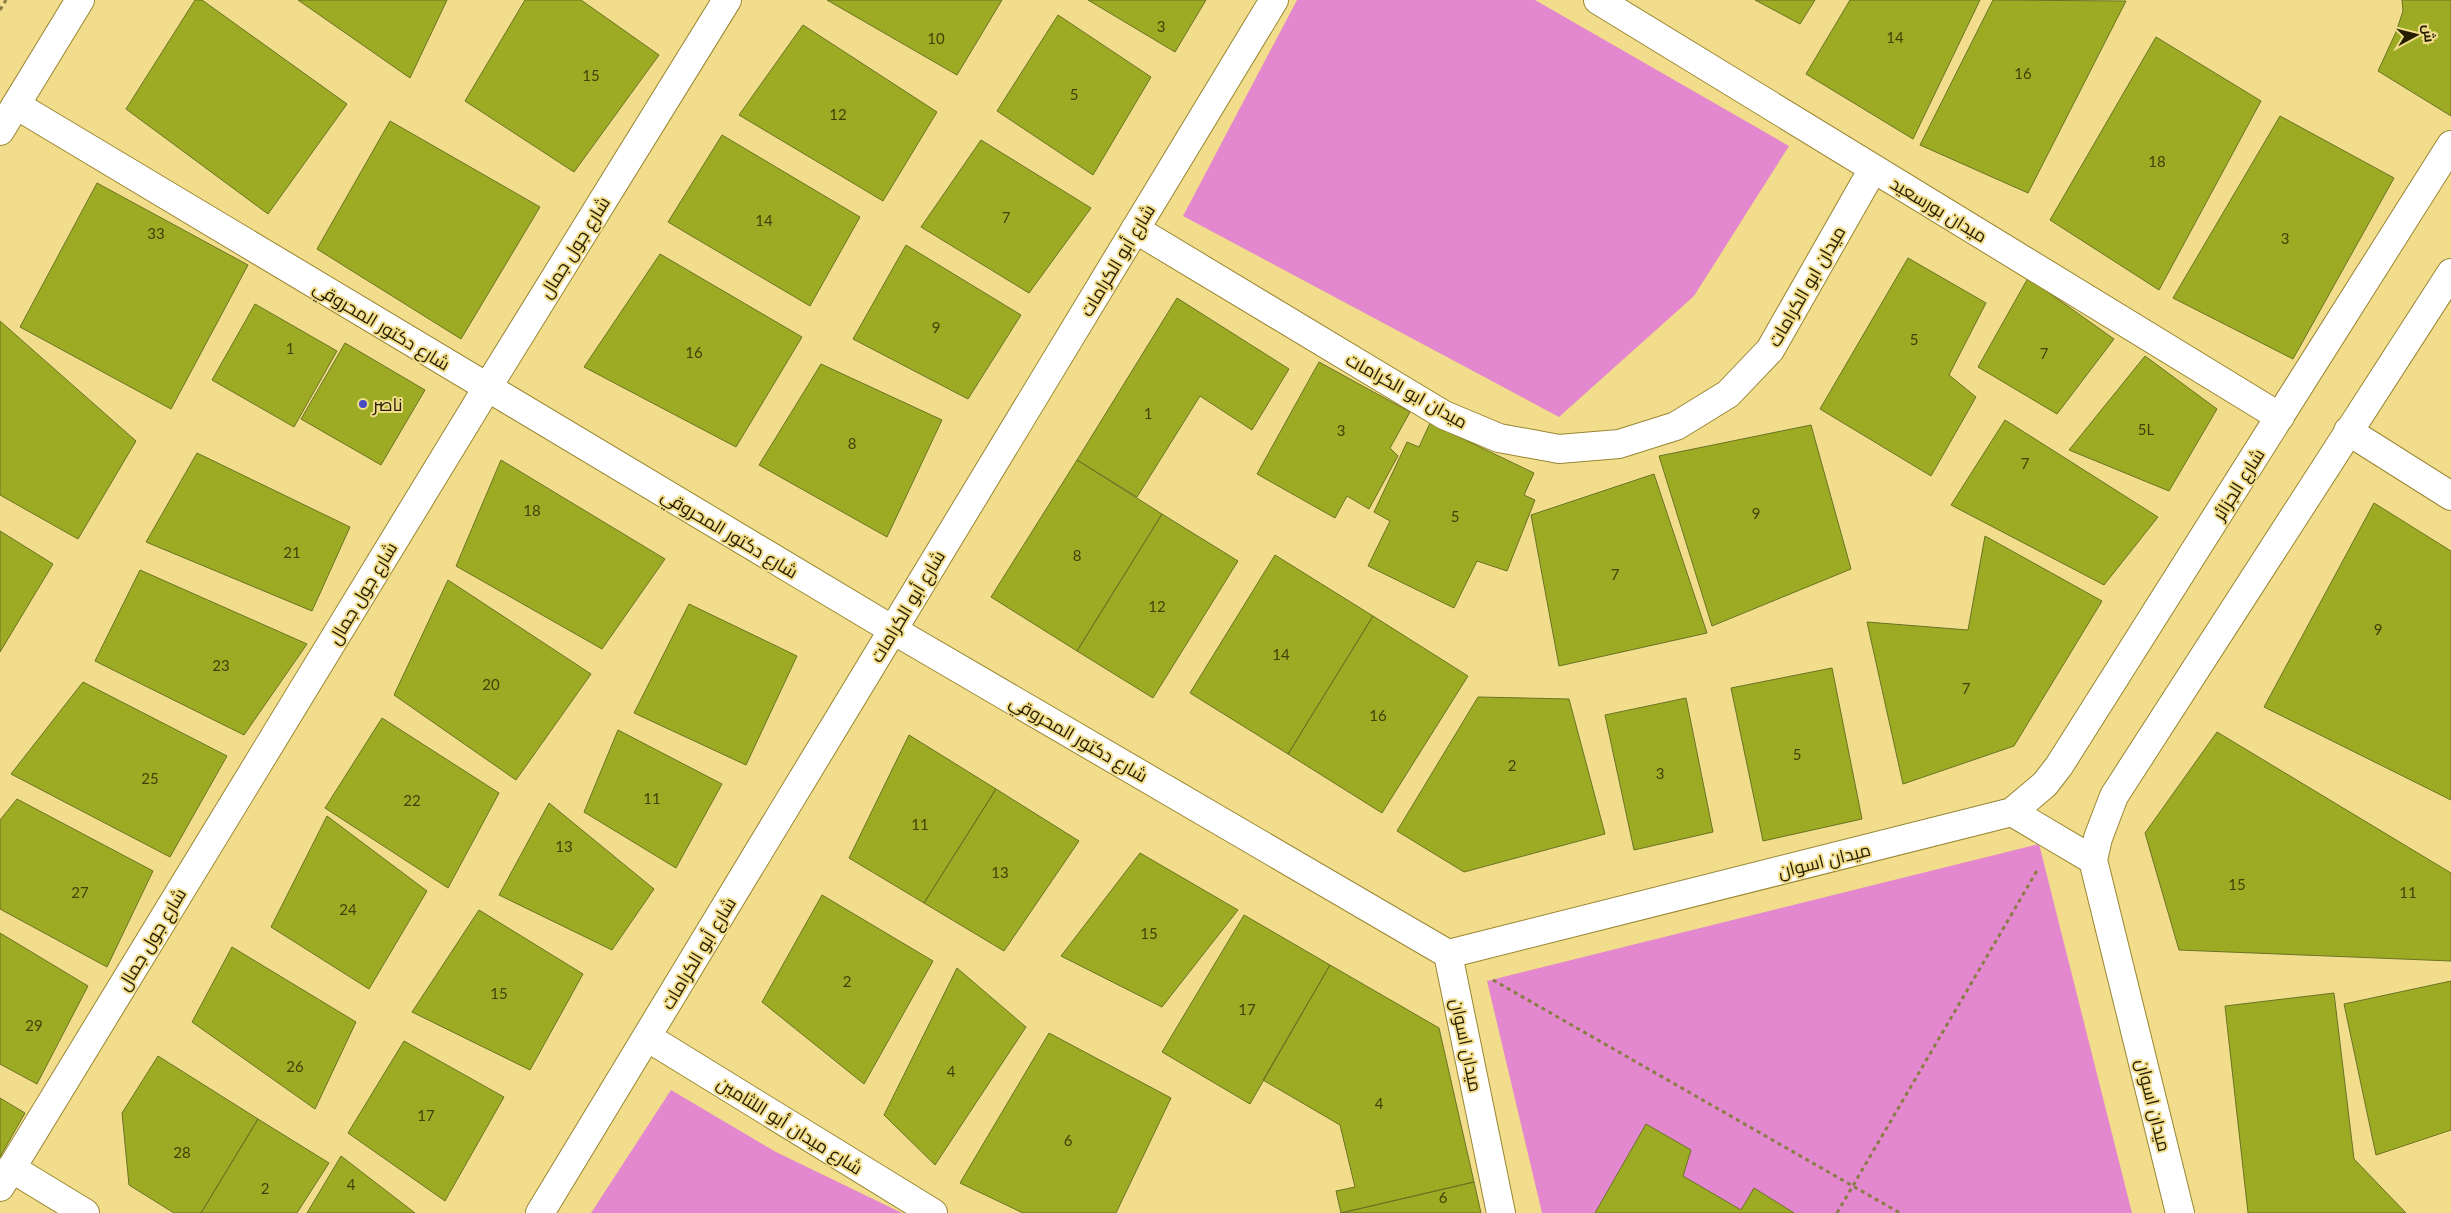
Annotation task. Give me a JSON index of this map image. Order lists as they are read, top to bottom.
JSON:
{
  "streets": {
    "street": [
      "ميدان بورسعيد",
      "شارع جول جمال",
      "شارع أبو الكرامات",
      "ميدان ابو الكرامات",
      "شارع دكتور المحروقي",
      "شارع الجزائر",
      "ميدان اسوان",
      "شارع ميدان أبو اللثامين"
    ]
  },
  "crossings": [
    ["ميدان بورسعيد", "ميدان ابو الكرامات"],
    ["ميدان بورسعيد", "شارع الجزائر"],
    ["شارع جول جمال", "شارع دكتور المحروقي"],
    ["شارع أبو الكرامات", "ميدان ابو الكرامات"],
    ["شارع أبو الكرامات", "شارع دكتور المحروقي"],
    ["شارع أبو الكرامات", "شارع ميدان أبو اللثامين"],
    ["شارع دكتور المحروقي", "ميدان اسوان"],
    ["شارع الجزائر", "ميدان اسوان"]
  ],
  "places": ["ناصر"],
  "house_numbers": [
    "3",
    "14",
    "10",
    "16",
    "15",
    "5",
    "12",
    "18",
    "7",
    "14",
    "33",
    "3",
    "9",
    "5",
    "1",
    "16",
    "7",
    "1",
    "5L",
    "3",
    "8",
    "7",
    "18",
    "9",
    "5",
    "21",
    "8",
    "7",
    "12",
    "9",
    "14",
    "23",
    "20",
    "7",
    "16",
    "5",
    "2",
    "3",
    "25",
    "11",
    "22",
    "11",
    "13",
    "13",
    "15",
    "27",
    "11",
    "24",
    "15",
    "2",
    "15",
    "17",
    "29",
    "26",
    "4",
    "4",
    "17",
    "6",
    "28",
    "4",
    "2",
    "6"
  ],
  "north": "right"
}
